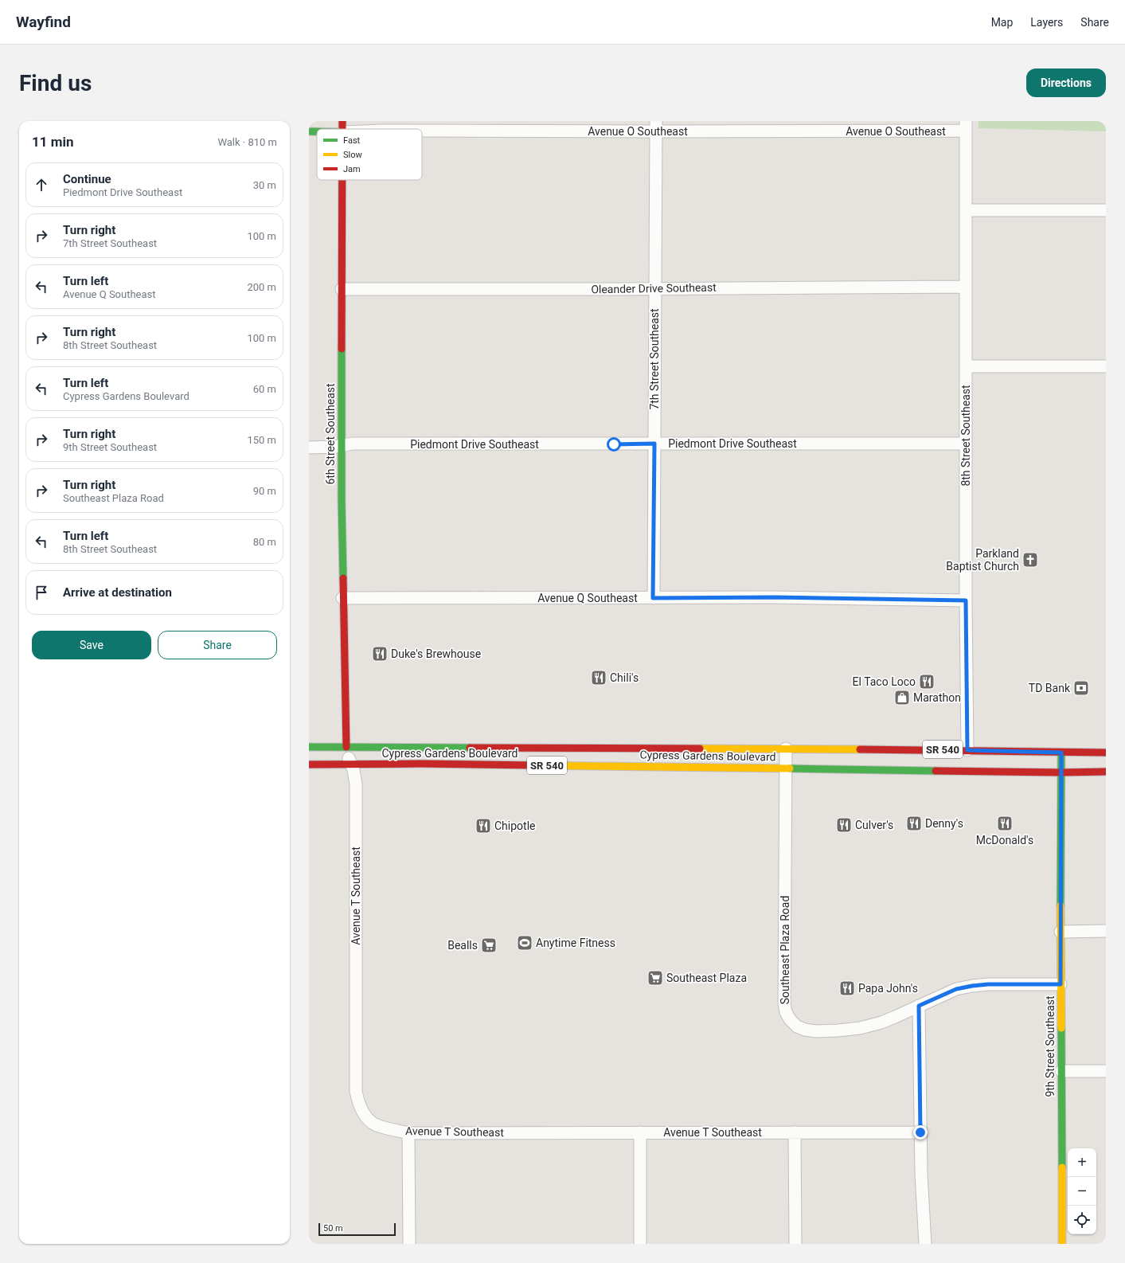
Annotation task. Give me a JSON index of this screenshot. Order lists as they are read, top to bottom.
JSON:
{
  "streets": {
    "main road": [
      "Avenue O Southeast",
      "6th Street Southeast",
      "SR 540",
      "Cypress Gardens Boulevard",
      "9th Street Southeast"
    ],
    "street": [
      "Oleander Drive Southeast",
      "7th Street Southeast",
      "8th Street Southeast",
      "Piedmont Drive Southeast",
      "Avenue Q Southeast",
      "Avenue T Southeast",
      "Southeast Plaza Road"
    ]
  },
  "crossings": [
    ["Avenue O Southeast", "7th Street Southeast"],
    ["Avenue O Southeast", "8th Street Southeast"],
    ["Oleander Drive Southeast", "7th Street Southeast"],
    ["Oleander Drive Southeast", "6th Street Southeast"],
    ["Oleander Drive Southeast", "8th Street Southeast"],
    ["7th Street Southeast", "Piedmont Drive Southeast"],
    ["7th Street Southeast", "Avenue Q Southeast"],
    ["6th Street Southeast", "Piedmont Drive Southeast"],
    ["6th Street Southeast", "Avenue Q Southeast"],
    ["6th Street Southeast", "Cypress Gardens Boulevard"],
    ["6th Street Southeast", "Avenue T Southeast"],
    ["8th Street Southeast", "Piedmont Drive Southeast"],
    ["8th Street Southeast", "Avenue Q Southeast"],
    ["8th Street Southeast", "Cypress Gardens Boulevard"],
    ["Cypress Gardens Boulevard", "Avenue T Southeast"],
    ["Cypress Gardens Boulevard", "Southeast Plaza Road"],
    ["Cypress Gardens Boulevard", "9th Street Southeast"],
    ["Southeast Plaza Road", "9th Street Southeast"]
  ],
  "places": {
    "church": ["Parkland Baptist Church"],
    "restaurant": [
      "Duke's Brewhouse",
      "Chili's",
      "El Taco Loco",
      "Denny's",
      "McDonald's",
      "Culver's",
      "Chipotle",
      "Papa John's"
    ],
    "bank": ["TD Bank"],
    "shop": ["Marathon"],
    "sports": ["Anytime Fitness"],
    "supermarket": ["Bealls", "Southeast Plaza"]
  },
  "legend": ["Fast", "Slow", "Jam"],
  "scale_bar": "50 m",
  "page": {
    "header": "Wayfind",
    "nav": ["Map", "Layers", "Share"],
    "buttons": [
      "Directions",
      ["Save", "Share"]
    ],
    "title": "Find us",
    "heading": ["11 min", "Walk · 810 m"],
    "list": [
      ["Continue", "Piedmont Drive Southeast", "30 m"],
      ["Turn right", "7th Street Southeast", "100 m"],
      ["Turn left", "Avenue Q Southeast", "200 m"],
      ["Turn right", "8th Street Southeast", "100 m"],
      ["Turn left", "Cypress Gardens Boulevard", "60 m"],
      ["Turn right", "9th Street Southeast", "150 m"],
      ["Turn right", "Southeast Plaza Road", "90 m"],
      ["Turn left", "8th Street Southeast", "80 m"],
      "Arrive at destination"
    ],
    "map_buttons": ["+", "−"],
    "scale": "50 m"
  }
}
